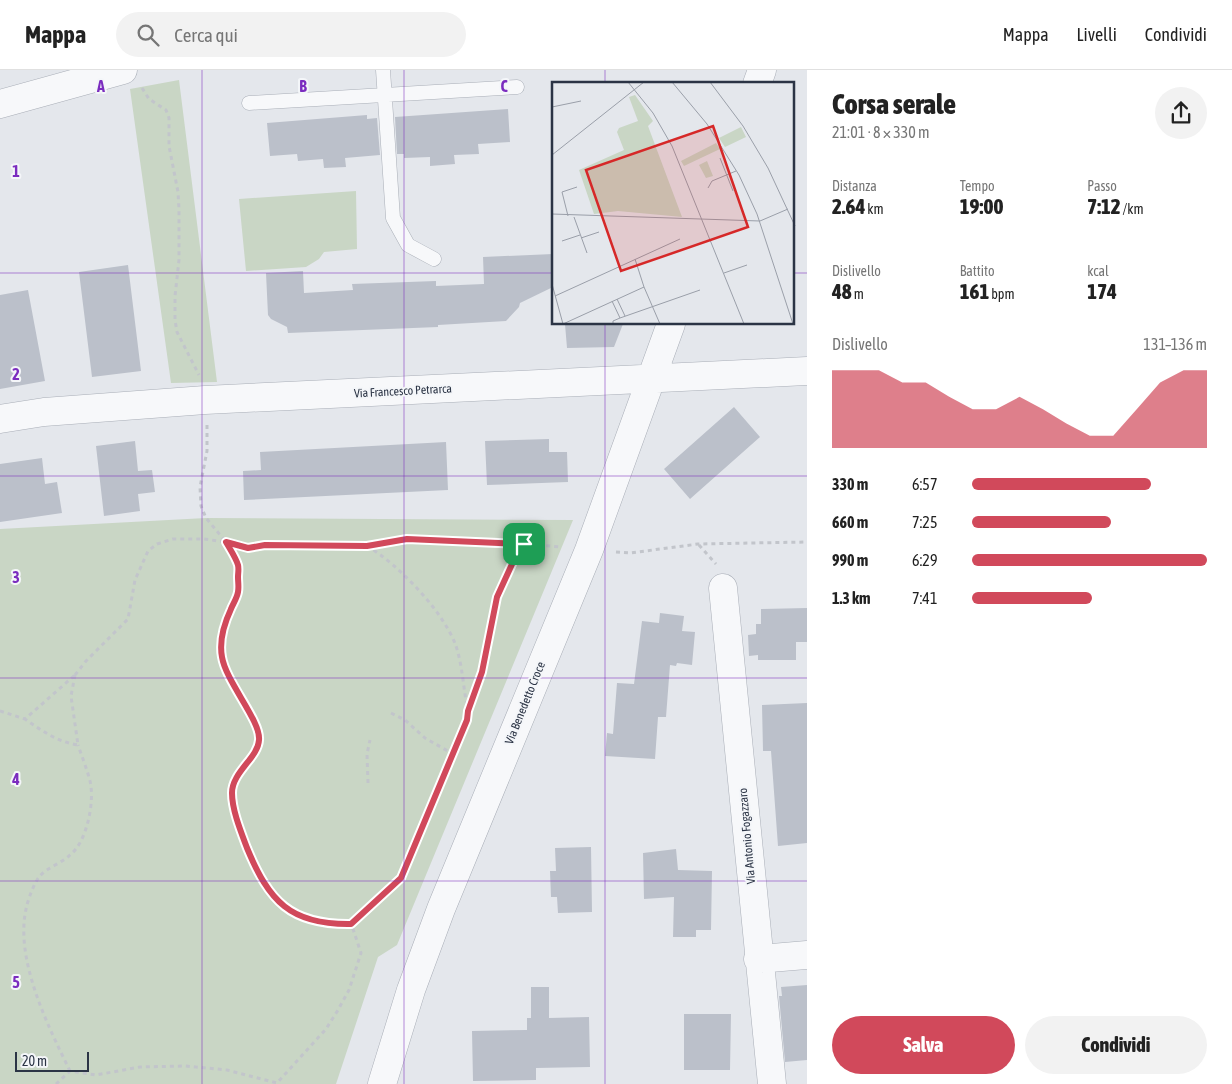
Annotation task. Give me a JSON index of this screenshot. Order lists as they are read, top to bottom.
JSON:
{
  "streets": {
    "street": ["Via Francesco Petrarca", "Via Benedetto Croce", "Via Antonio Fogazzaro"]
  },
  "crossings": [
    ["Via Francesco Petrarca", "Via Benedetto Croce"]
  ],
  "scale_bar": "20 m",
  "page": {
    "header": "Mappa",
    "search": "Cerca qui",
    "nav": ["Mappa", "Livelli", "Condividi"],
    "heading": ["Corsa serale", "21:01 · 8 × 330 m"],
    "stats": [
      ["Distanza", "2.64 km"],
      ["Tempo", "19:00"],
      ["Passo", "7:12 /km"],
      ["Dislivello", "48 m"],
      ["Battito", "161 bpm"],
      ["kcal", "174"]
    ],
    "chart": ["Dislivello", "131–136 m"],
    "list": [
      {
        "name": "330 m",
        "note": "6:57"
      },
      {
        "name": "660 m",
        "note": "7:25"
      },
      {
        "name": "990 m",
        "note": "6:29"
      },
      {
        "name": "1.3 km",
        "note": "7:41"
      }
    ],
    "buttons": ["Salva", "Condividi"],
    "scale": "20 m"
  },
  "grid": {
    "columns": ["A", "B", "C"],
    "rows": [
      "1",
      "2",
      "3",
      "4",
      "5"
    ]
  }
}
